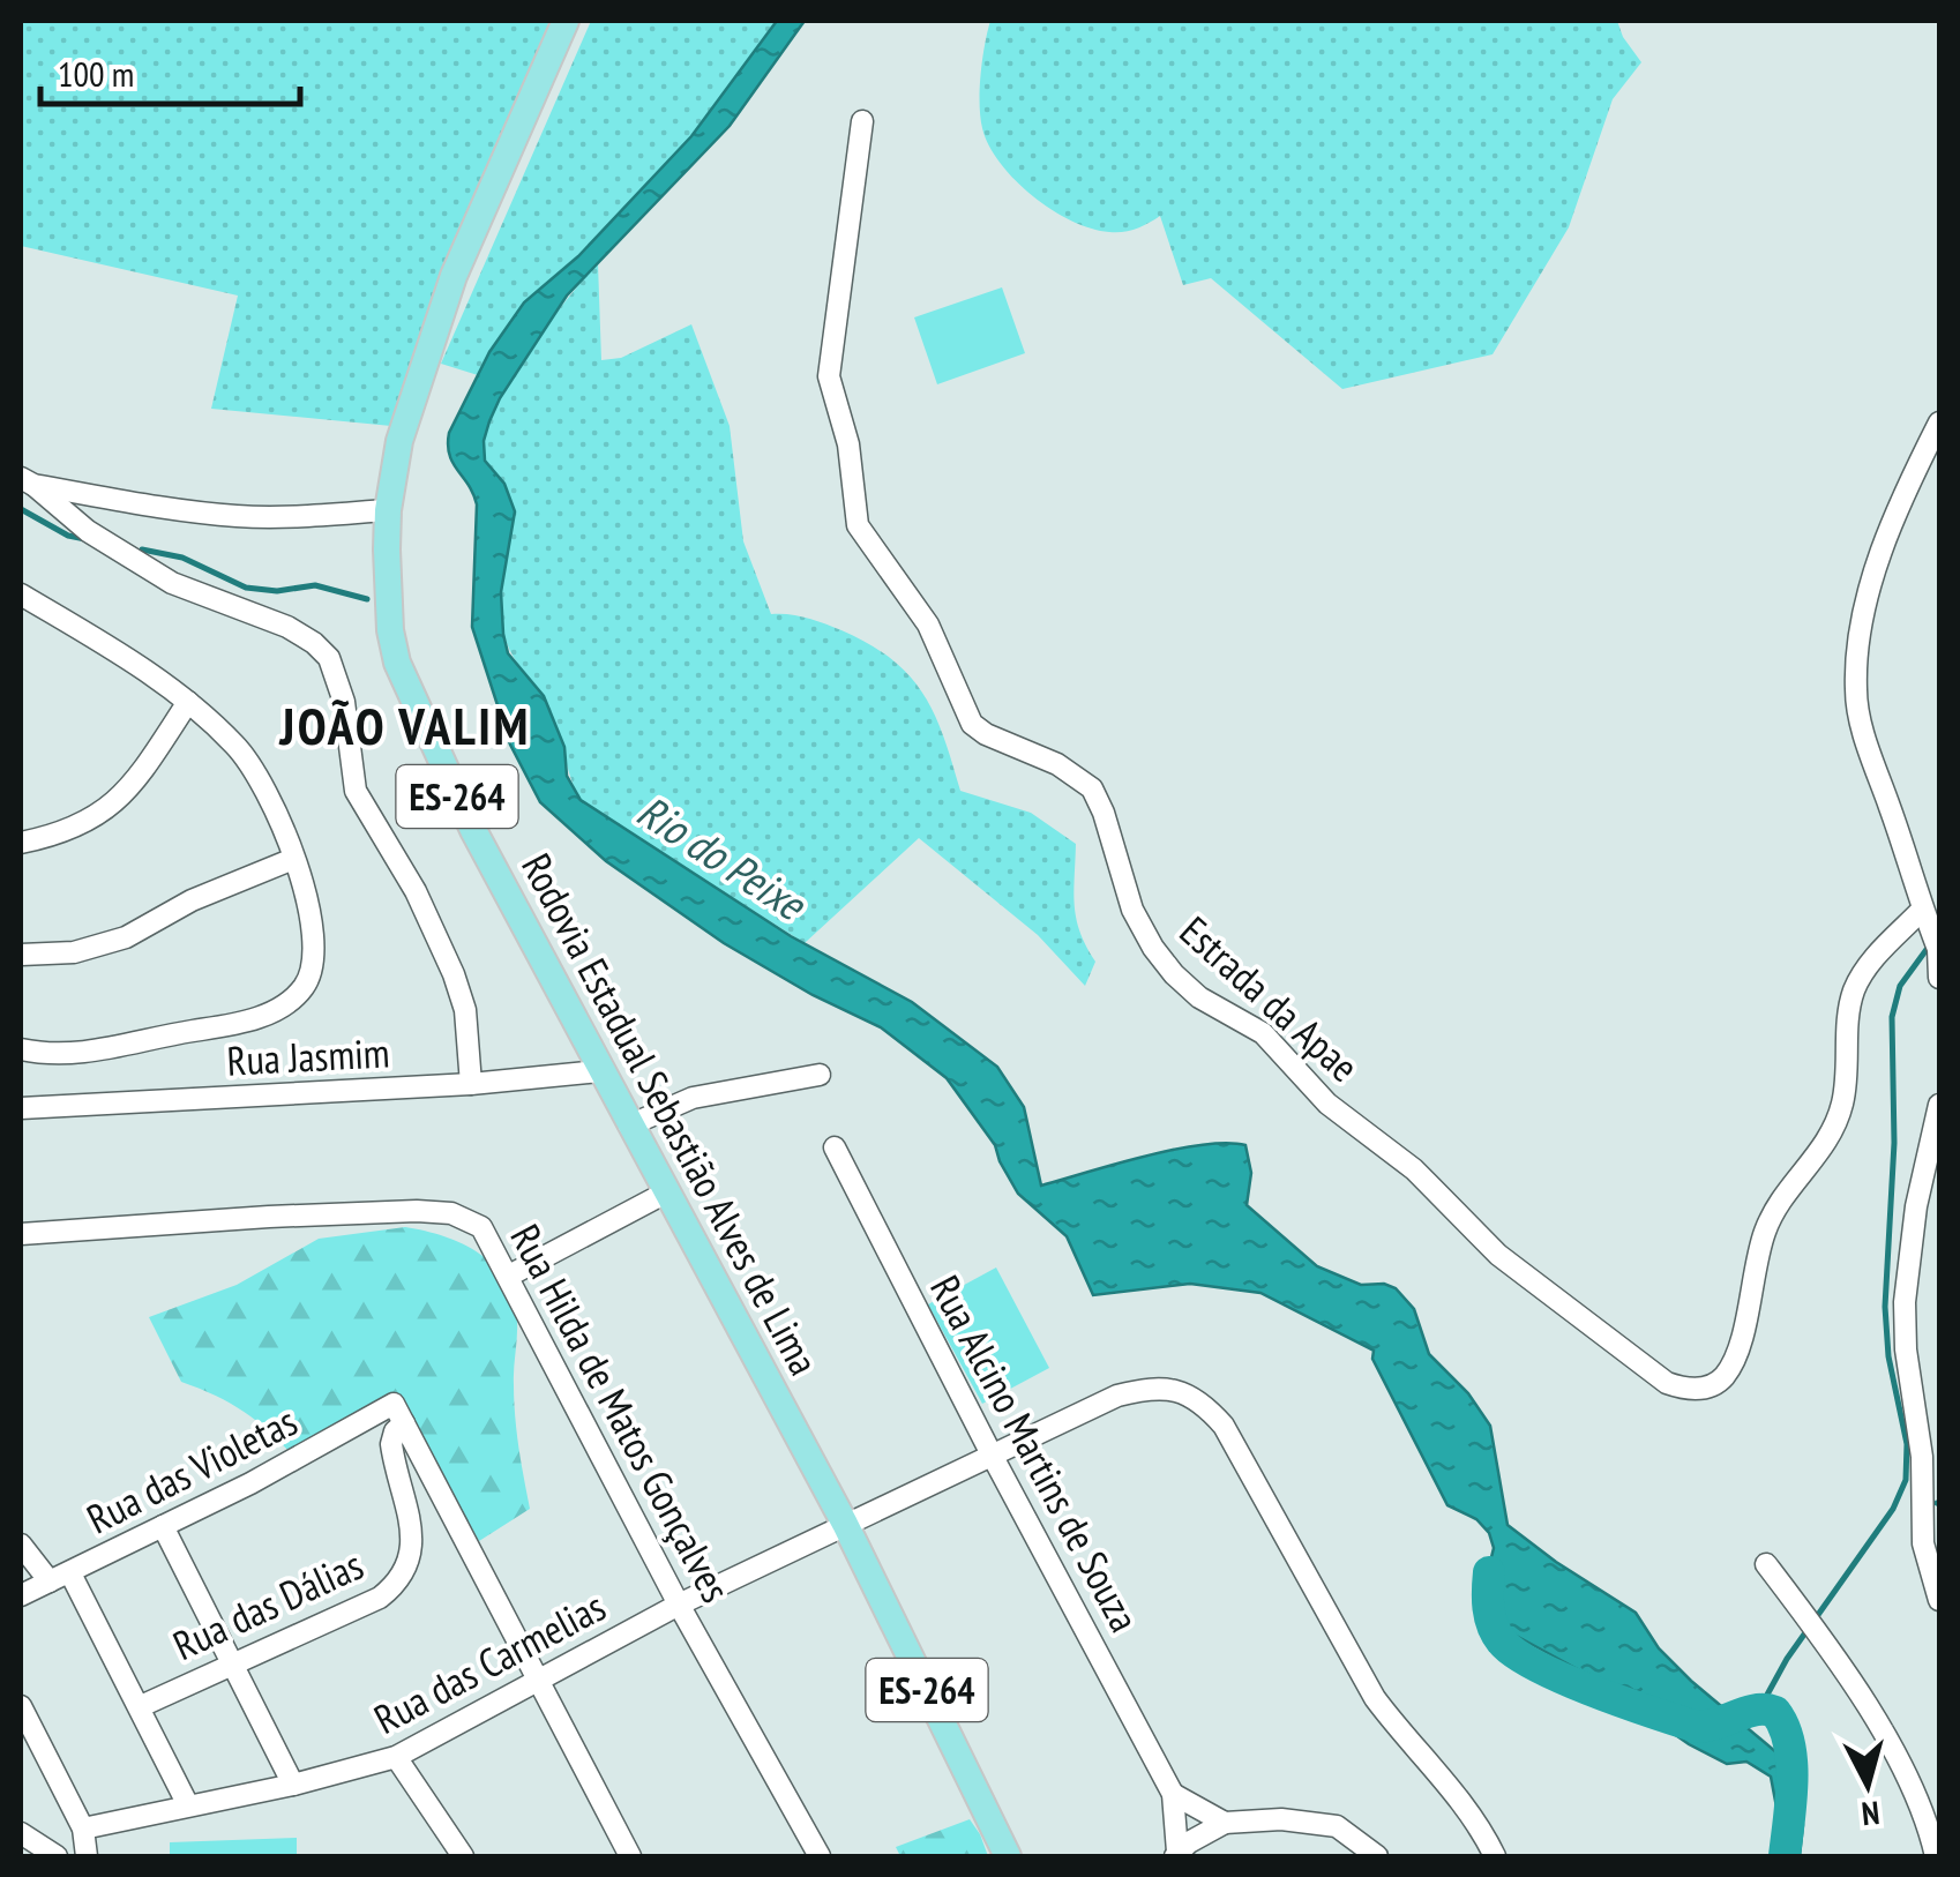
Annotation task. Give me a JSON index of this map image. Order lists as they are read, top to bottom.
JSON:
{
  "streets": {
    "main road": ["ES-264", "Rodovia Estadual Sebastião Alves de Lima"],
    "street": [
      "Estrada da Apae",
      "Rua Jasmim",
      "Rua Hilda de Matos Gonçalves",
      "Rua Alcino Martins de Souza",
      "Rua das Violetas",
      "Rua das Dálias",
      "Rua das Carmelias"
    ]
  },
  "crossings": [
    ["ES-264", "Rodovia Estadual Sebastião Alves de Lima"],
    ["ES-264", "Rua das Carmelias"],
    ["Rua Jasmim", "Rodovia Estadual Sebastião Alves de Lima"],
    ["Rodovia Estadual Sebastião Alves de Lima", "Rua das Carmelias"],
    ["Rua Hilda de Matos Gonçalves", "Rua das Carmelias"],
    ["Rua Alcino Martins de Souza", "Rua das Carmelias"],
    ["Rua das Violetas", "Rua das Dálias"]
  ],
  "districts": ["JOÃO VALIM"],
  "water": ["Rio do Peixe"],
  "scale_bar": "100 m",
  "north": "bottom"
}
